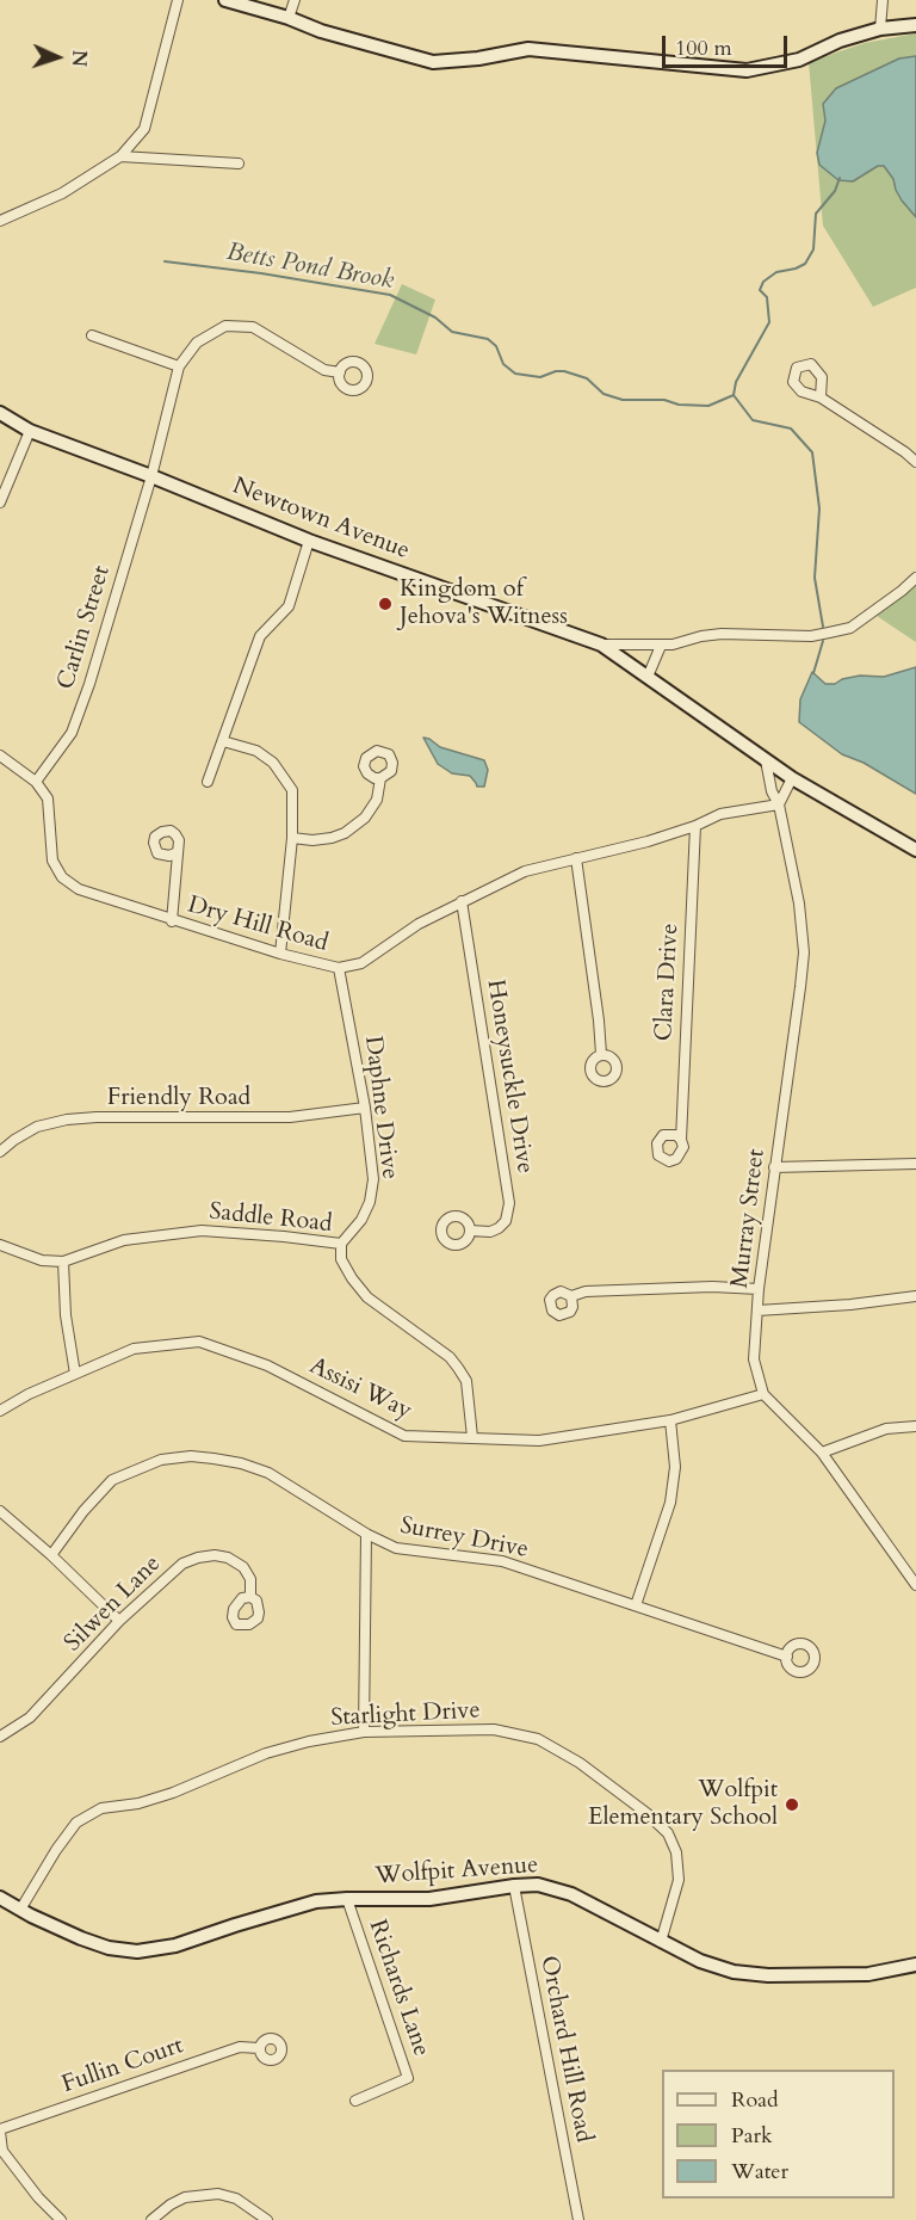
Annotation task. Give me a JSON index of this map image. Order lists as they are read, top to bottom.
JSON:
{
  "streets": {
    "street": [
      "Newtown Avenue",
      "Carlin Street",
      "Dry Hill Road",
      "Clara Drive",
      "Honeysuckle Drive",
      "Friendly Road",
      "Daphne Drive",
      "Saddle Road",
      "Murray Street",
      "Assisi Way",
      "Surrey Drive",
      "Silwen Lane",
      "Starlight Drive",
      "Wolfpit Avenue",
      "Richards Lane",
      "Orchard Hill Road",
      "Fullin Court"
    ]
  },
  "crossings": [
    ["Newtown Avenue", "Carlin Street"],
    ["Newtown Avenue", "Murray Street"],
    ["Carlin Street", "Dry Hill Road"],
    ["Dry Hill Road", "Clara Drive"],
    ["Dry Hill Road", "Honeysuckle Drive"],
    ["Dry Hill Road", "Daphne Drive"],
    ["Dry Hill Road", "Murray Street"],
    ["Friendly Road", "Daphne Drive"],
    ["Daphne Drive", "Saddle Road"],
    ["Saddle Road", "Assisi Way"],
    ["Murray Street", "Assisi Way"],
    ["Starlight Drive", "Wolfpit Avenue"],
    ["Wolfpit Avenue", "Richards Lane"],
    ["Wolfpit Avenue", "Orchard Hill Road"]
  ],
  "water": ["Betts Pond Brook"],
  "places": ["Kingdom of Jehova's Witness", "Wolfpit Elementary School"],
  "legend": ["Road", "Park", "Water"],
  "scale_bar": "100 m",
  "north": "right"
}
